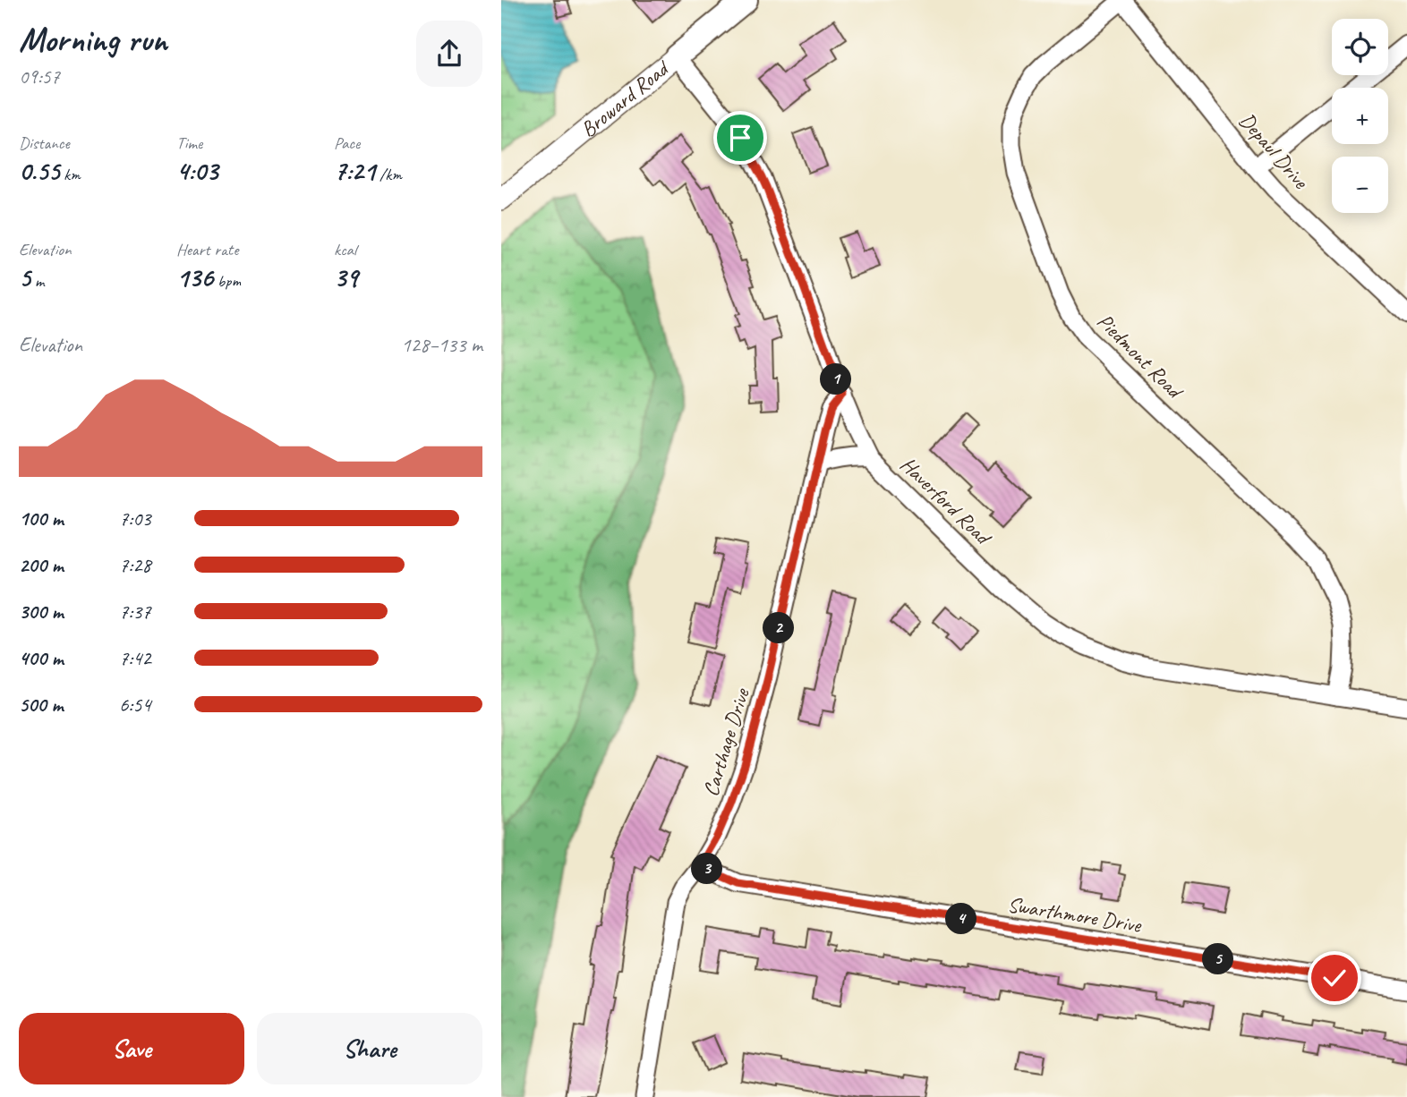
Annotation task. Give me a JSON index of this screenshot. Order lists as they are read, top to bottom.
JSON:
{
  "streets": {
    "main road": ["Broward Road"],
    "street": [
      "Depaul Drive",
      "Piedmont Road",
      "Haverford Road",
      "Carthage Drive",
      "Swarthmore Drive"
    ]
  },
  "crossings": [
    ["Broward Road", "Haverford Road"],
    ["Depaul Drive", "Piedmont Road"],
    ["Piedmont Road", "Haverford Road"],
    ["Haverford Road", "Carthage Drive"],
    ["Carthage Drive", "Swarthmore Drive"]
  ],
  "page": {
    "heading": ["Morning run", "09:57"],
    "map_buttons": ["+", "−"],
    "stats": [
      ["Distance", "0.55 km"],
      ["Time", "4:03"],
      ["Pace", "7:21 /km"],
      ["Elevation", "5 m"],
      ["Heart rate", "136 bpm"],
      ["kcal", "39"]
    ],
    "chart": ["Elevation", "128–133 m"],
    "pins": [
      "1",
      "2",
      "3",
      "4",
      "5"
    ],
    "list": [
      {
        "name": "100 m",
        "note": "7:03"
      },
      {
        "name": "200 m",
        "note": "7:28"
      },
      {
        "name": "300 m",
        "note": "7:37"
      },
      {
        "name": "400 m",
        "note": "7:42"
      },
      {
        "name": "500 m",
        "note": "6:54"
      }
    ],
    "buttons": ["Save", "Share"]
  }
}
